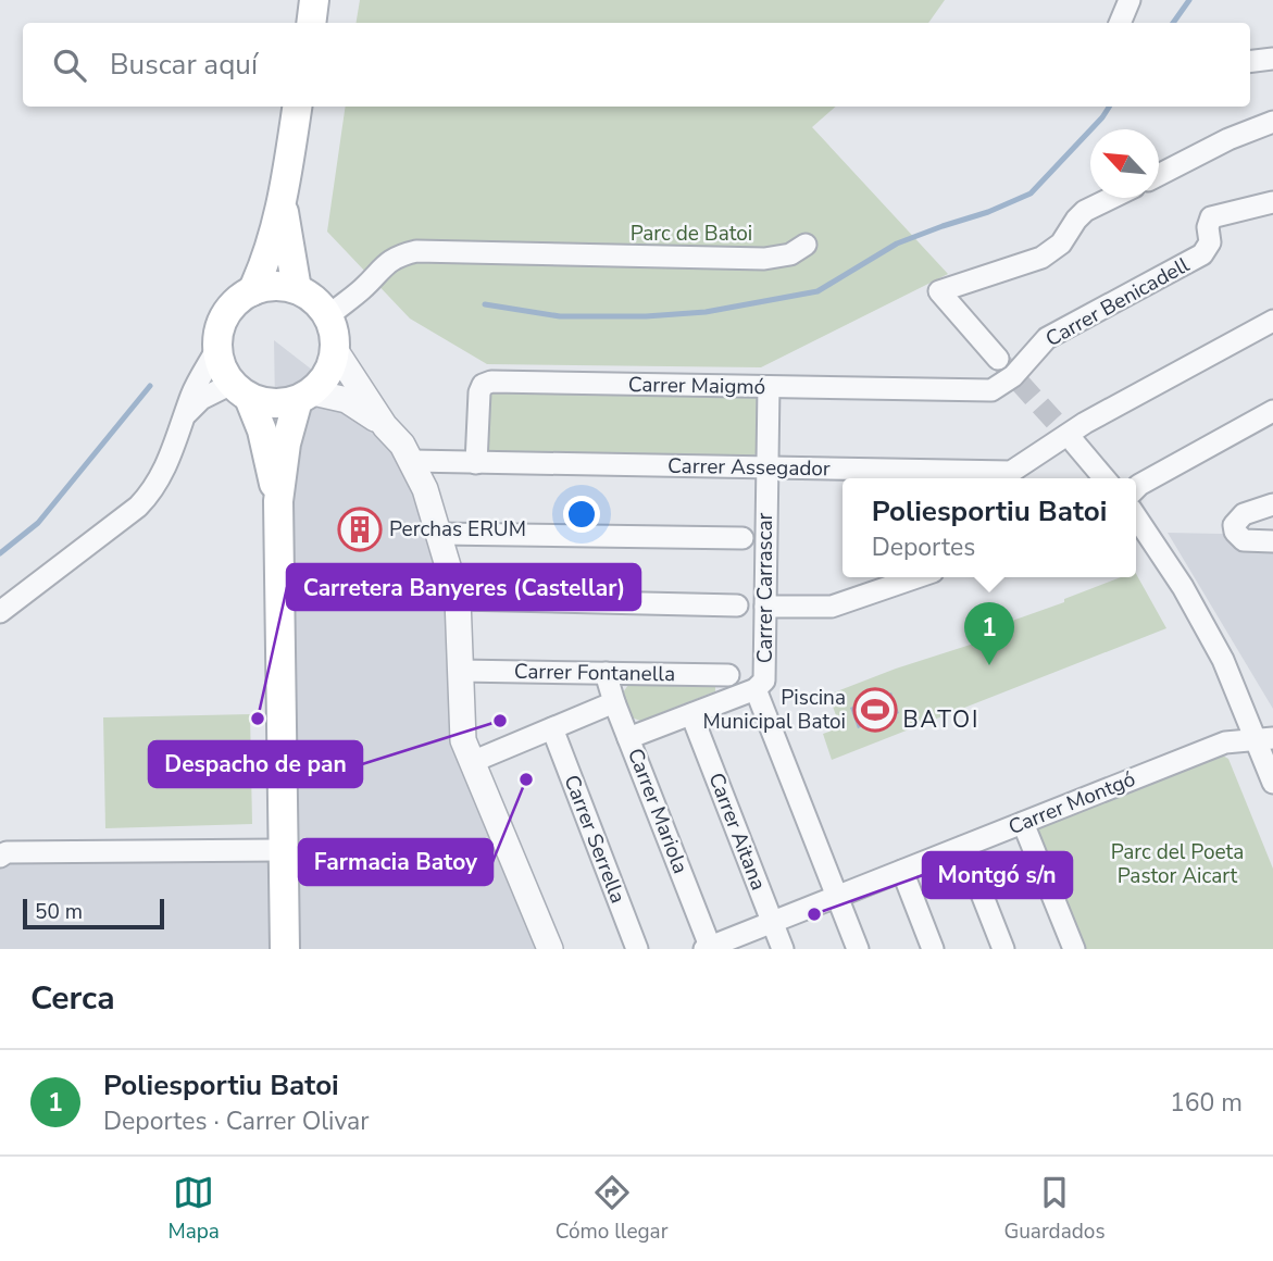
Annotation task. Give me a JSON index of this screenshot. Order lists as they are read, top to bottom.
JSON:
{
  "streets": {
    "street": [
      "Carrer Benicadell",
      "Carrer Maigmó",
      "Carrer Assegador",
      "Carrer Carrascar",
      "Carrer Fontanella",
      "Carrer Montgó",
      "Carrer Mariola",
      "Carrer Aitana",
      "Carrer Serrella"
    ]
  },
  "crossings": [
    ["Carrer Benicadell", "Carrer Maigmó"],
    ["Carrer Maigmó", "Carrer Assegador"],
    ["Carrer Maigmó", "Carrer Carrascar"],
    ["Carrer Assegador", "Carrer Carrascar"],
    ["Carrer Carrascar", "Carrer Montgó"],
    ["Carrer Fontanella", "Carrer Mariola"],
    ["Carrer Montgó", "Carrer Mariola"],
    ["Carrer Montgó", "Carrer Aitana"]
  ],
  "districts": ["BATOI"],
  "parks": ["Parc de Batoi", "Parc del Poeta Pastor Aicart"],
  "places": {
    "building": ["Perchas ERUM"],
    "sports": ["Piscina Municipal Batoi"],
    "other": [
      "Carretera Banyeres (Castellar)",
      "Despacho de pan",
      "Farmacia Batoy",
      "Montgó s/n"
    ]
  },
  "scale_bar": "50 m",
  "north": "top left",
  "page": {
    "search": "Buscar aquí",
    "popup": ["Poliesportiu Batoi", "Deportes"],
    "pins": "1",
    "scale": "50 m",
    "heading": "Cerca",
    "list": [
      {
        "mark": "1",
        "name": "Poliesportiu Batoi",
        "note": "Deportes · Carrer Olivar",
        "value": "160 m"
      }
    ],
    "nav": ["Mapa", "Cómo llegar", "Guardados"]
  }
}
